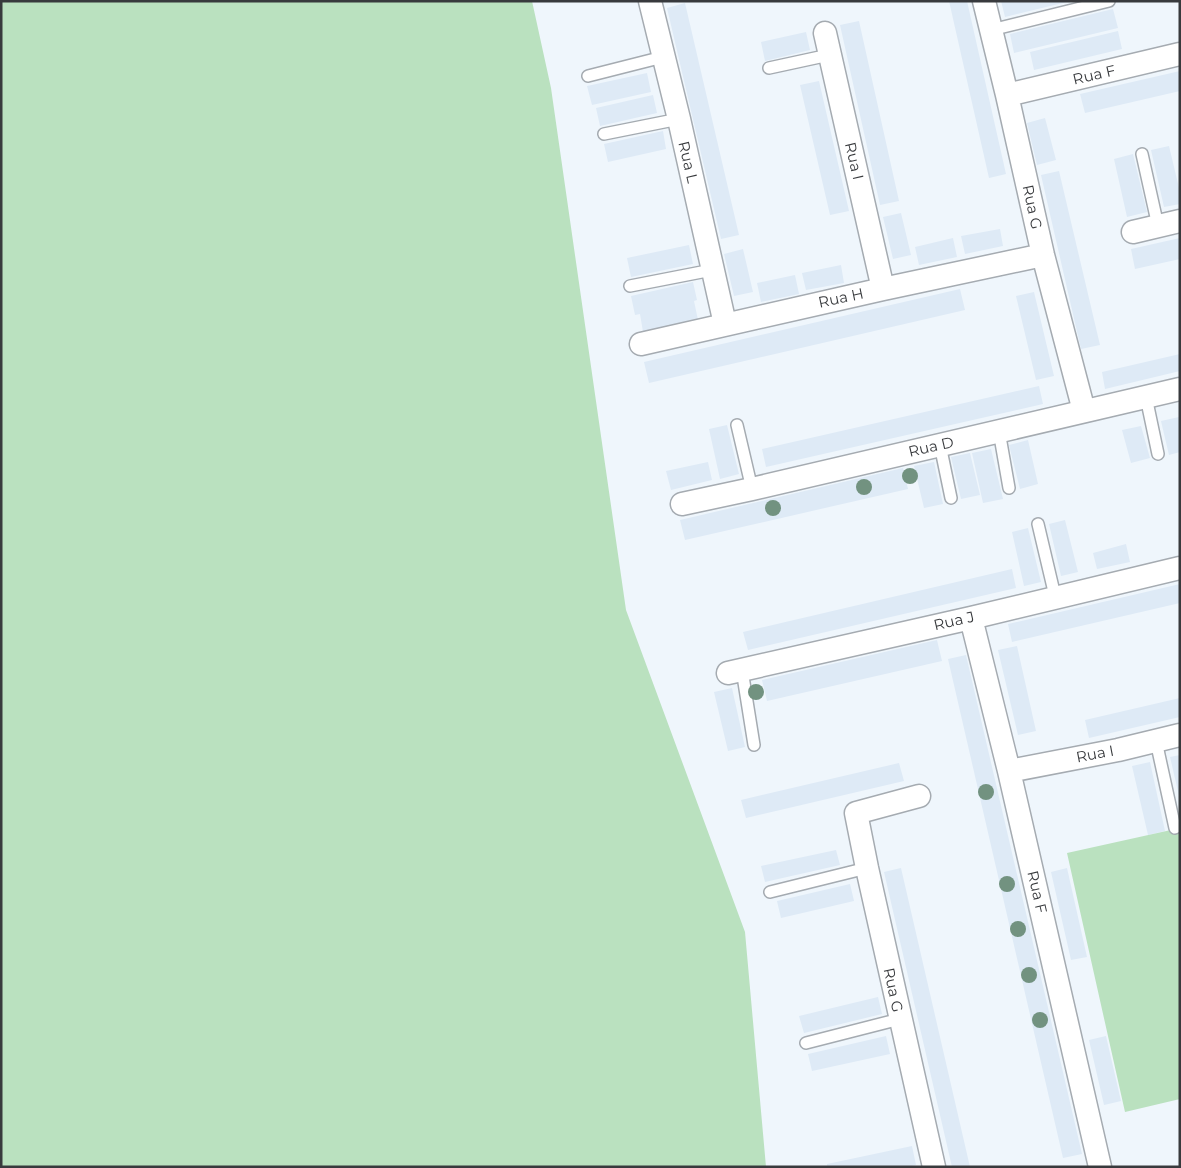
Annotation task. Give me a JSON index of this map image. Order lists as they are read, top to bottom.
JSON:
{
  "streets": {
    "street": [
      "Rua F",
      "Rua I",
      "Rua L",
      "Rua G",
      "Rua H",
      "Rua D",
      "Rua J"
    ]
  },
  "crossings": [
    ["Rua F", "Rua I"],
    ["Rua F", "Rua G"],
    ["Rua F", "Rua J"],
    ["Rua I", "Rua H"],
    ["Rua L", "Rua H"],
    ["Rua G", "Rua H"],
    ["Rua G", "Rua D"]
  ]
}
